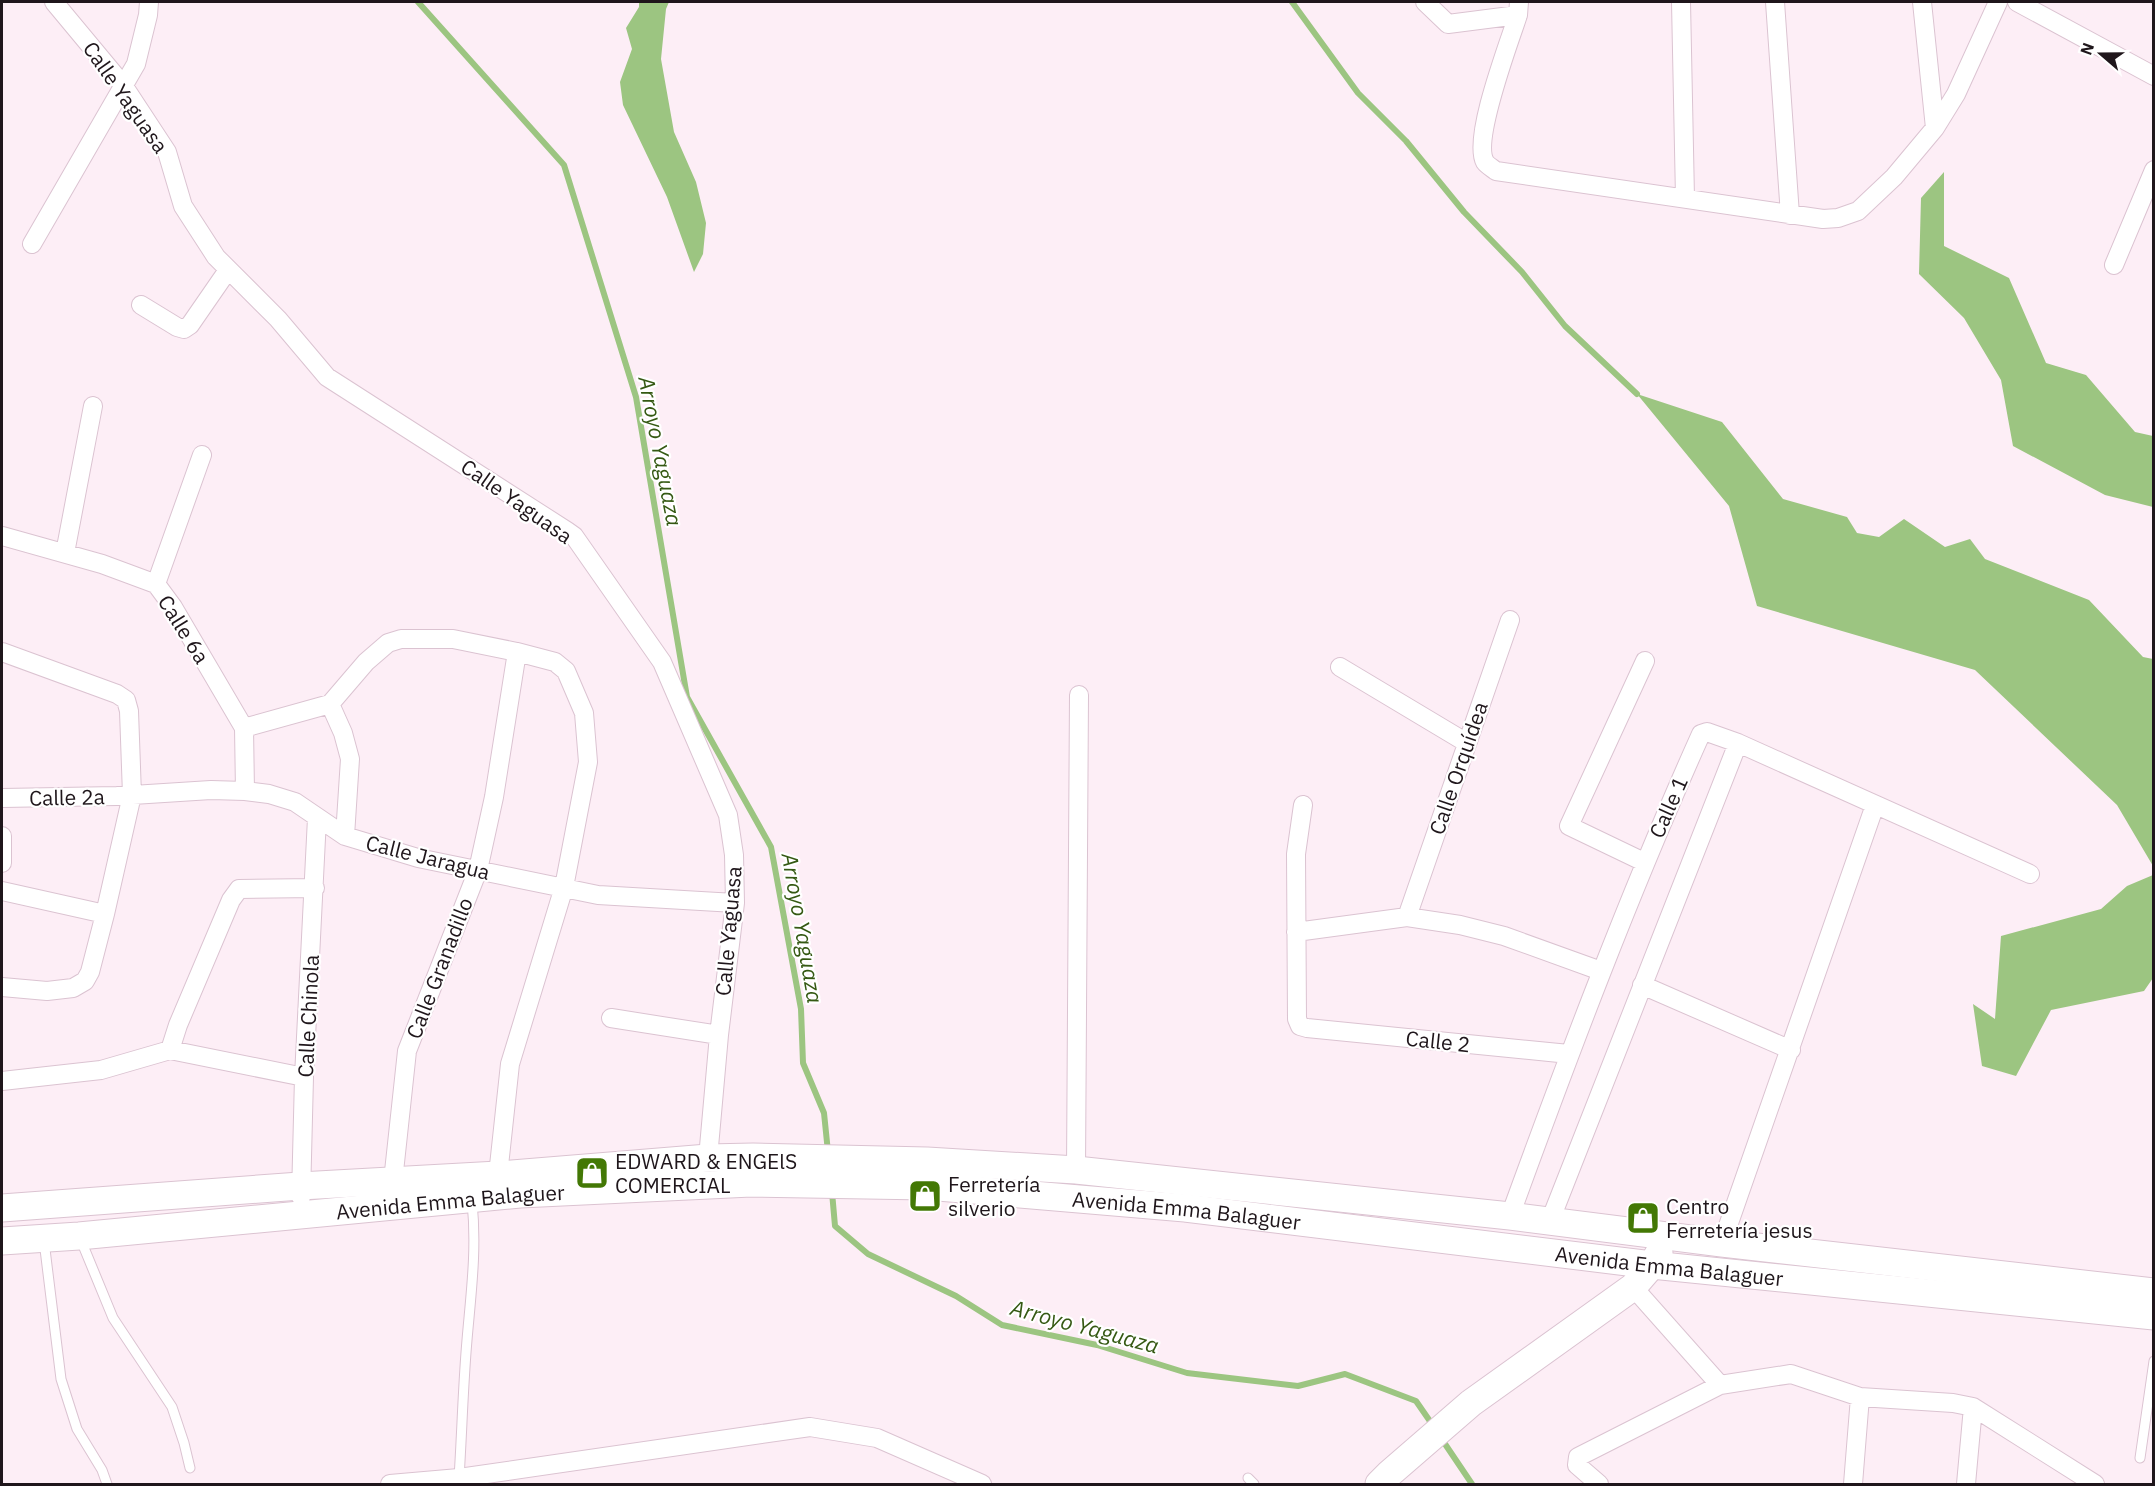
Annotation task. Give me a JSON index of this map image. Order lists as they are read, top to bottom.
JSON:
{
  "streets": {
    "street": [
      "Calle Yaguasa",
      "Calle 6a",
      "Calle Orquídea",
      "Calle 2a",
      "Calle 1",
      "Calle Jaragua",
      "Calle Granadillo",
      "Calle Chinola",
      "Calle 2",
      "Avenida Emma Balaguer"
    ]
  },
  "crossings": [
    ["Calle Yaguasa", "Calle Jaragua"],
    ["Calle Yaguasa", "Avenida Emma Balaguer"],
    ["Calle 6a", "Calle Jaragua"],
    ["Calle 2a", "Calle Jaragua"],
    ["Calle 1", "Calle 2"],
    ["Calle 1", "Avenida Emma Balaguer"],
    ["Calle Jaragua", "Calle Granadillo"],
    ["Calle Jaragua", "Calle Chinola"],
    ["Calle Granadillo", "Avenida Emma Balaguer"],
    ["Calle Chinola", "Avenida Emma Balaguer"]
  ],
  "water": ["Arroyo Yaguaza"],
  "places": {
    "shop": ["EDWARD & ENGElS COMERCIAL", "Ferretería silverio", "Centro Ferretería jesus"]
  },
  "north": "left"
}
